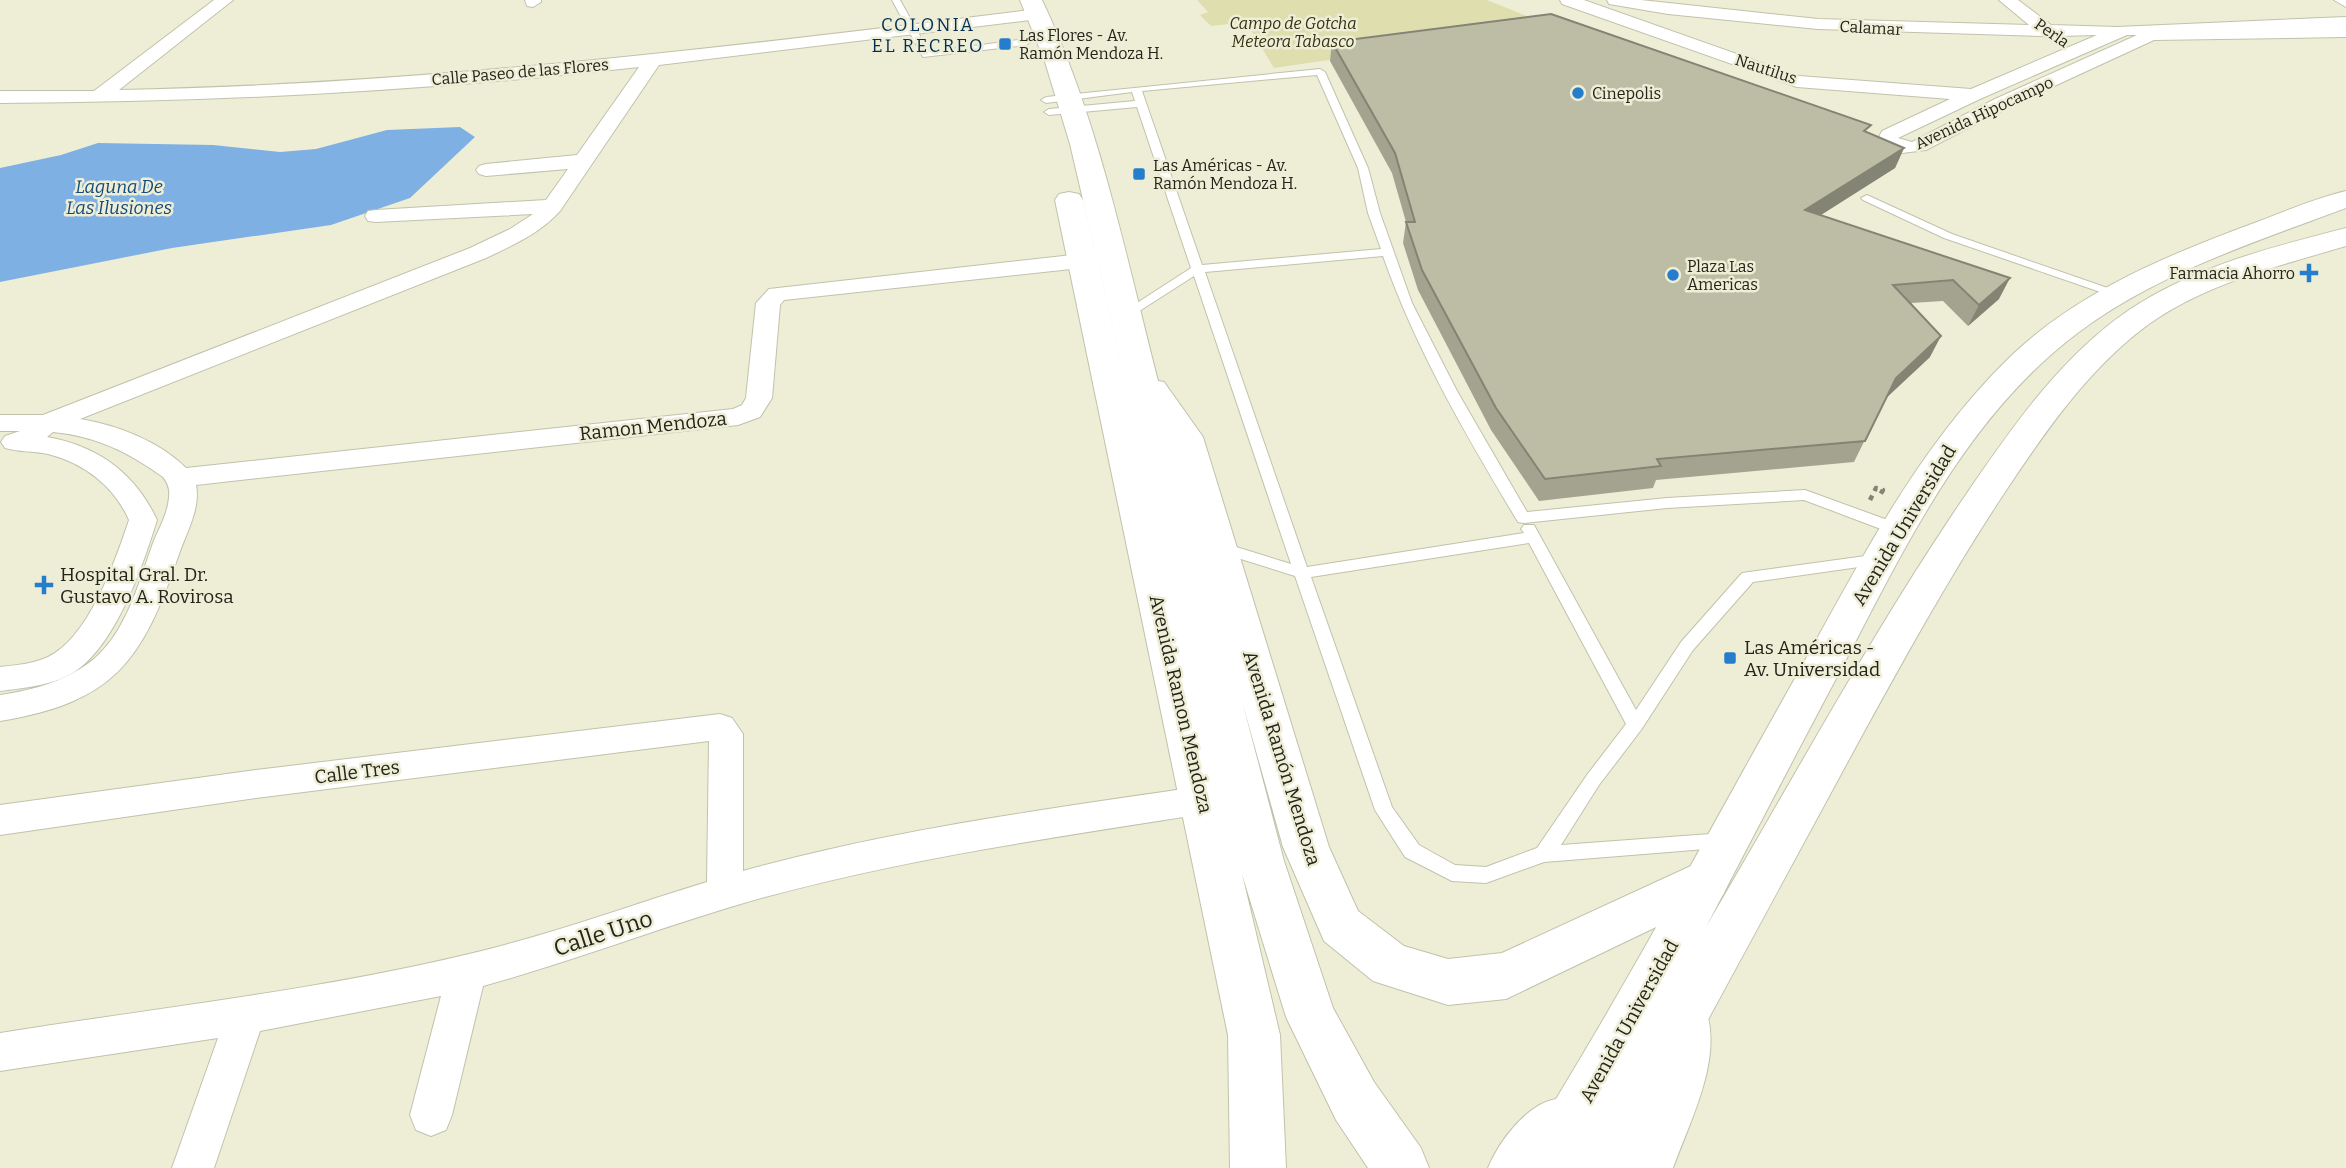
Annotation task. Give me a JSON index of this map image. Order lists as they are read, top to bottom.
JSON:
{
  "streets": {
    "main road": ["Avenida Universidad", "Avenida Ramon Mendoza", "Avenida Ramón Mendoza"],
    "street": [
      "Calamar",
      "Perla",
      "Nautilus",
      "Calle Paseo de las Flores",
      "Avenida Hipocampo",
      "Ramon Mendoza",
      "Calle Tres",
      "Calle Uno"
    ]
  },
  "crossings": [
    ["Calamar", "Perla"],
    ["Calamar", "Avenida Hipocampo"],
    ["Perla", "Avenida Hipocampo"],
    ["Nautilus", "Avenida Hipocampo"],
    ["Ramon Mendoza", "Avenida Ramon Mendoza"],
    ["Avenida Universidad", "Avenida Ramón Mendoza"],
    ["Avenida Ramon Mendoza", "Calle Uno"],
    ["Calle Tres", "Calle Uno"]
  ],
  "districts": ["COLONIA EL RECREO"],
  "water": ["Laguna De Las Ilusiones"],
  "parks": ["Campo de Gotcha Meteora Tabasco"],
  "places": {
    "transit": ["Las Flores - Av. Ramón Mendoza H.", "Las Américas - Av. Ramón Mendoza H.", "Las Américas - Av. Universidad"],
    "other": ["Cinepolis", "Plaza Las Americas"],
    "health": ["Farmacia Ahorro", "Hospital Gral. Dr. Gustavo A. Rovirosa"]
  }
}
